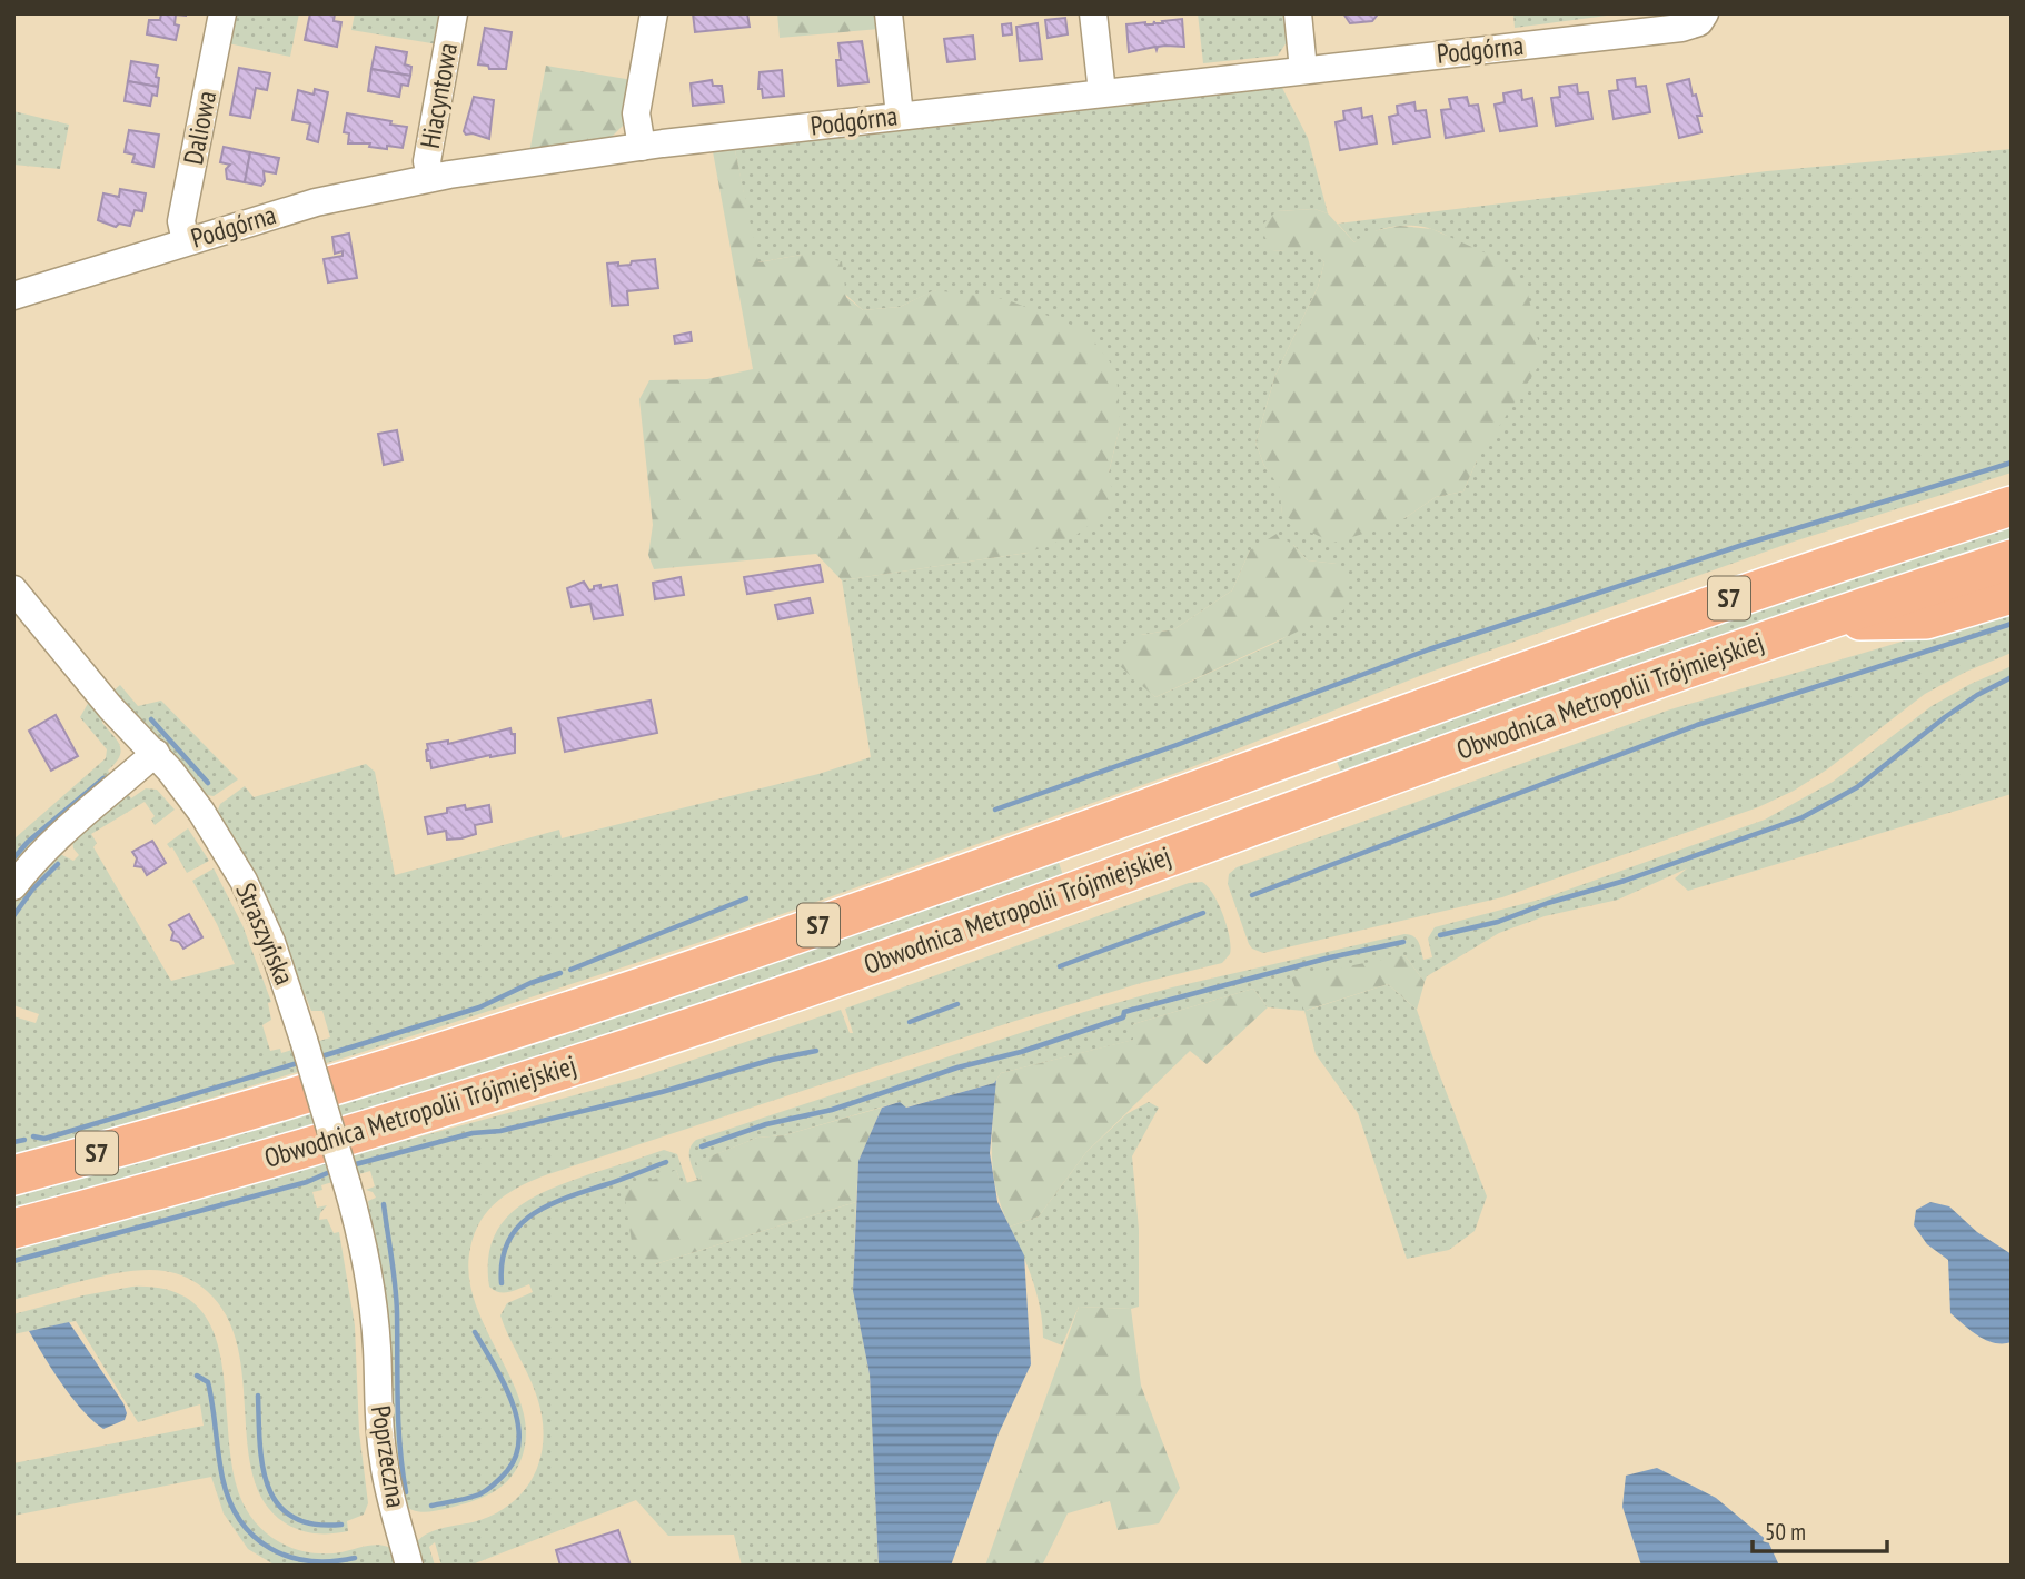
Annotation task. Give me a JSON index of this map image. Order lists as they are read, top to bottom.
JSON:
{
  "streets": {
    "highway": ["S7", "Obwodnica Metropolii Trójmiejskiej"],
    "street": [
      "Podgórna",
      "Hiacyntowa",
      "Daliowa",
      "Straszyńska",
      "Poprzeczna"
    ]
  },
  "crossings": [
    ["Podgórna", "Hiacyntowa"],
    ["Podgórna", "Daliowa"],
    ["Straszyńska", "Poprzeczna"]
  ],
  "scale_bar": "50 m"
}
